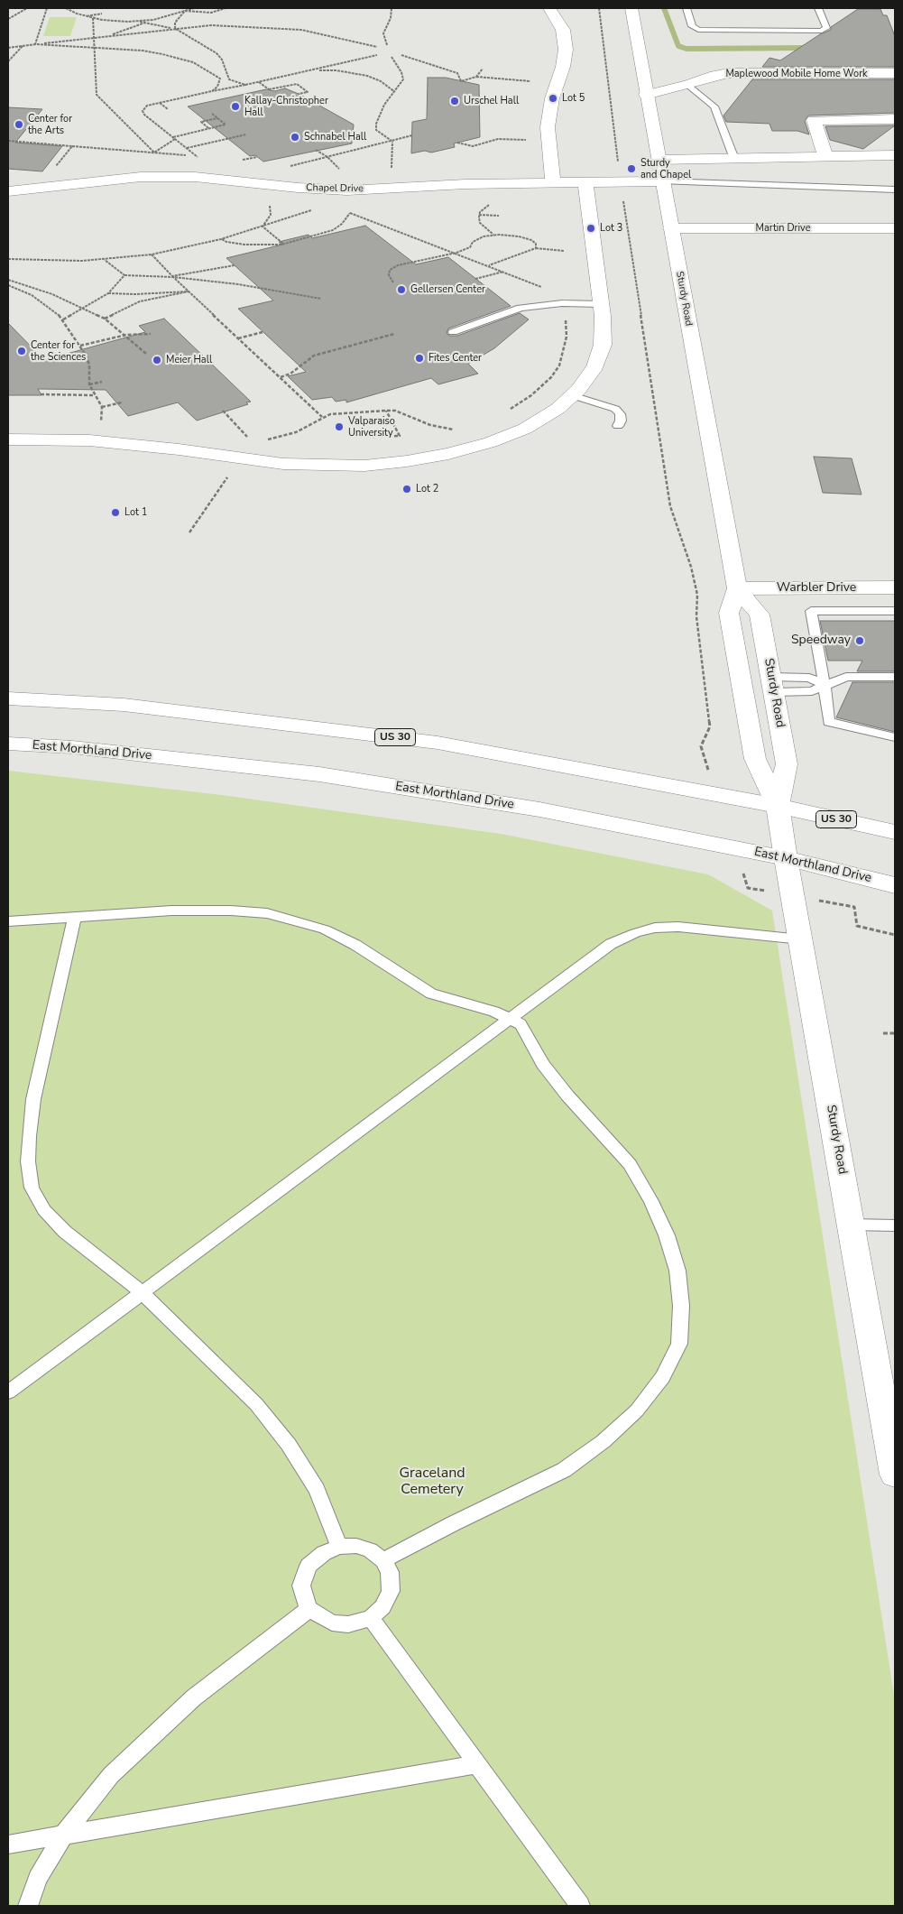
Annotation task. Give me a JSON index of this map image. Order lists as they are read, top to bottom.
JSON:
{
  "streets": {
    "main road": [
      "Maplewood Mobile Home Work",
      "Chapel Drive",
      "Martin Drive",
      "Sturdy Road",
      "Warbler Drive",
      "US 30",
      "East Morthland Drive"
    ]
  },
  "crossings": [
    ["Maplewood Mobile Home Work", "Sturdy Road"],
    ["Chapel Drive", "Sturdy Road"],
    ["Martin Drive", "Sturdy Road"],
    ["Sturdy Road", "Warbler Drive"],
    ["Sturdy Road", "US 30"],
    ["Sturdy Road", "East Morthland Drive"]
  ],
  "parks": ["Graceland Cemetery"],
  "places": [
    "Lot 5",
    "Urschel Hall",
    "Kallay-Christopher Hall",
    "Center for the Arts",
    "Schnabel Hall",
    "Sturdy and Chapel",
    "Lot 3",
    "Gellersen Center",
    "Center for the Sciences",
    "Fites Center",
    "Meier Hall",
    "Valparaiso University",
    "Lot 2",
    "Lot 1",
    "Speedway"
  ]
}
